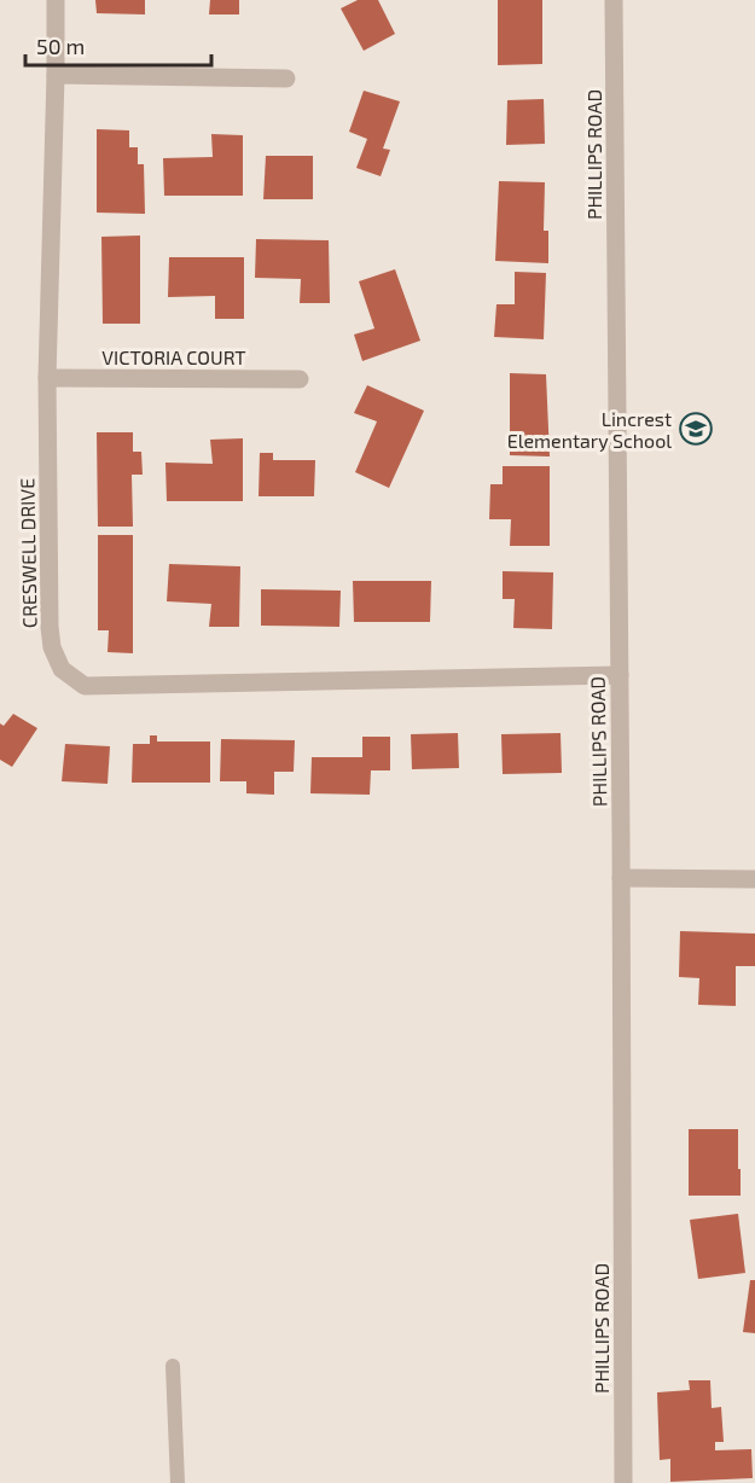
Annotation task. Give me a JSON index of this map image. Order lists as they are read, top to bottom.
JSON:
{
  "streets": {
    "street": ["PHILLIPS ROAD", "VICTORIA COURT", "CRESWELL DRIVE"]
  },
  "crossings": [
    ["PHILLIPS ROAD", "CRESWELL DRIVE"],
    ["VICTORIA COURT", "CRESWELL DRIVE"]
  ],
  "places": {
    "school or university": ["Lincrest Elementary School"]
  },
  "scale_bar": "50 m"
}
